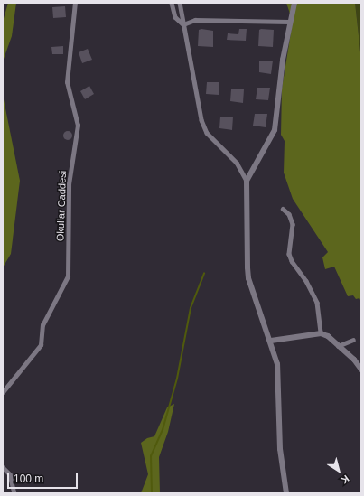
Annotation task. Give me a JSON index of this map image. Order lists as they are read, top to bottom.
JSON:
{
  "streets": {
    "street": ["Okullar Caddesi"]
  },
  "scale_bar": "100 m",
  "north": "bottom right"
}
